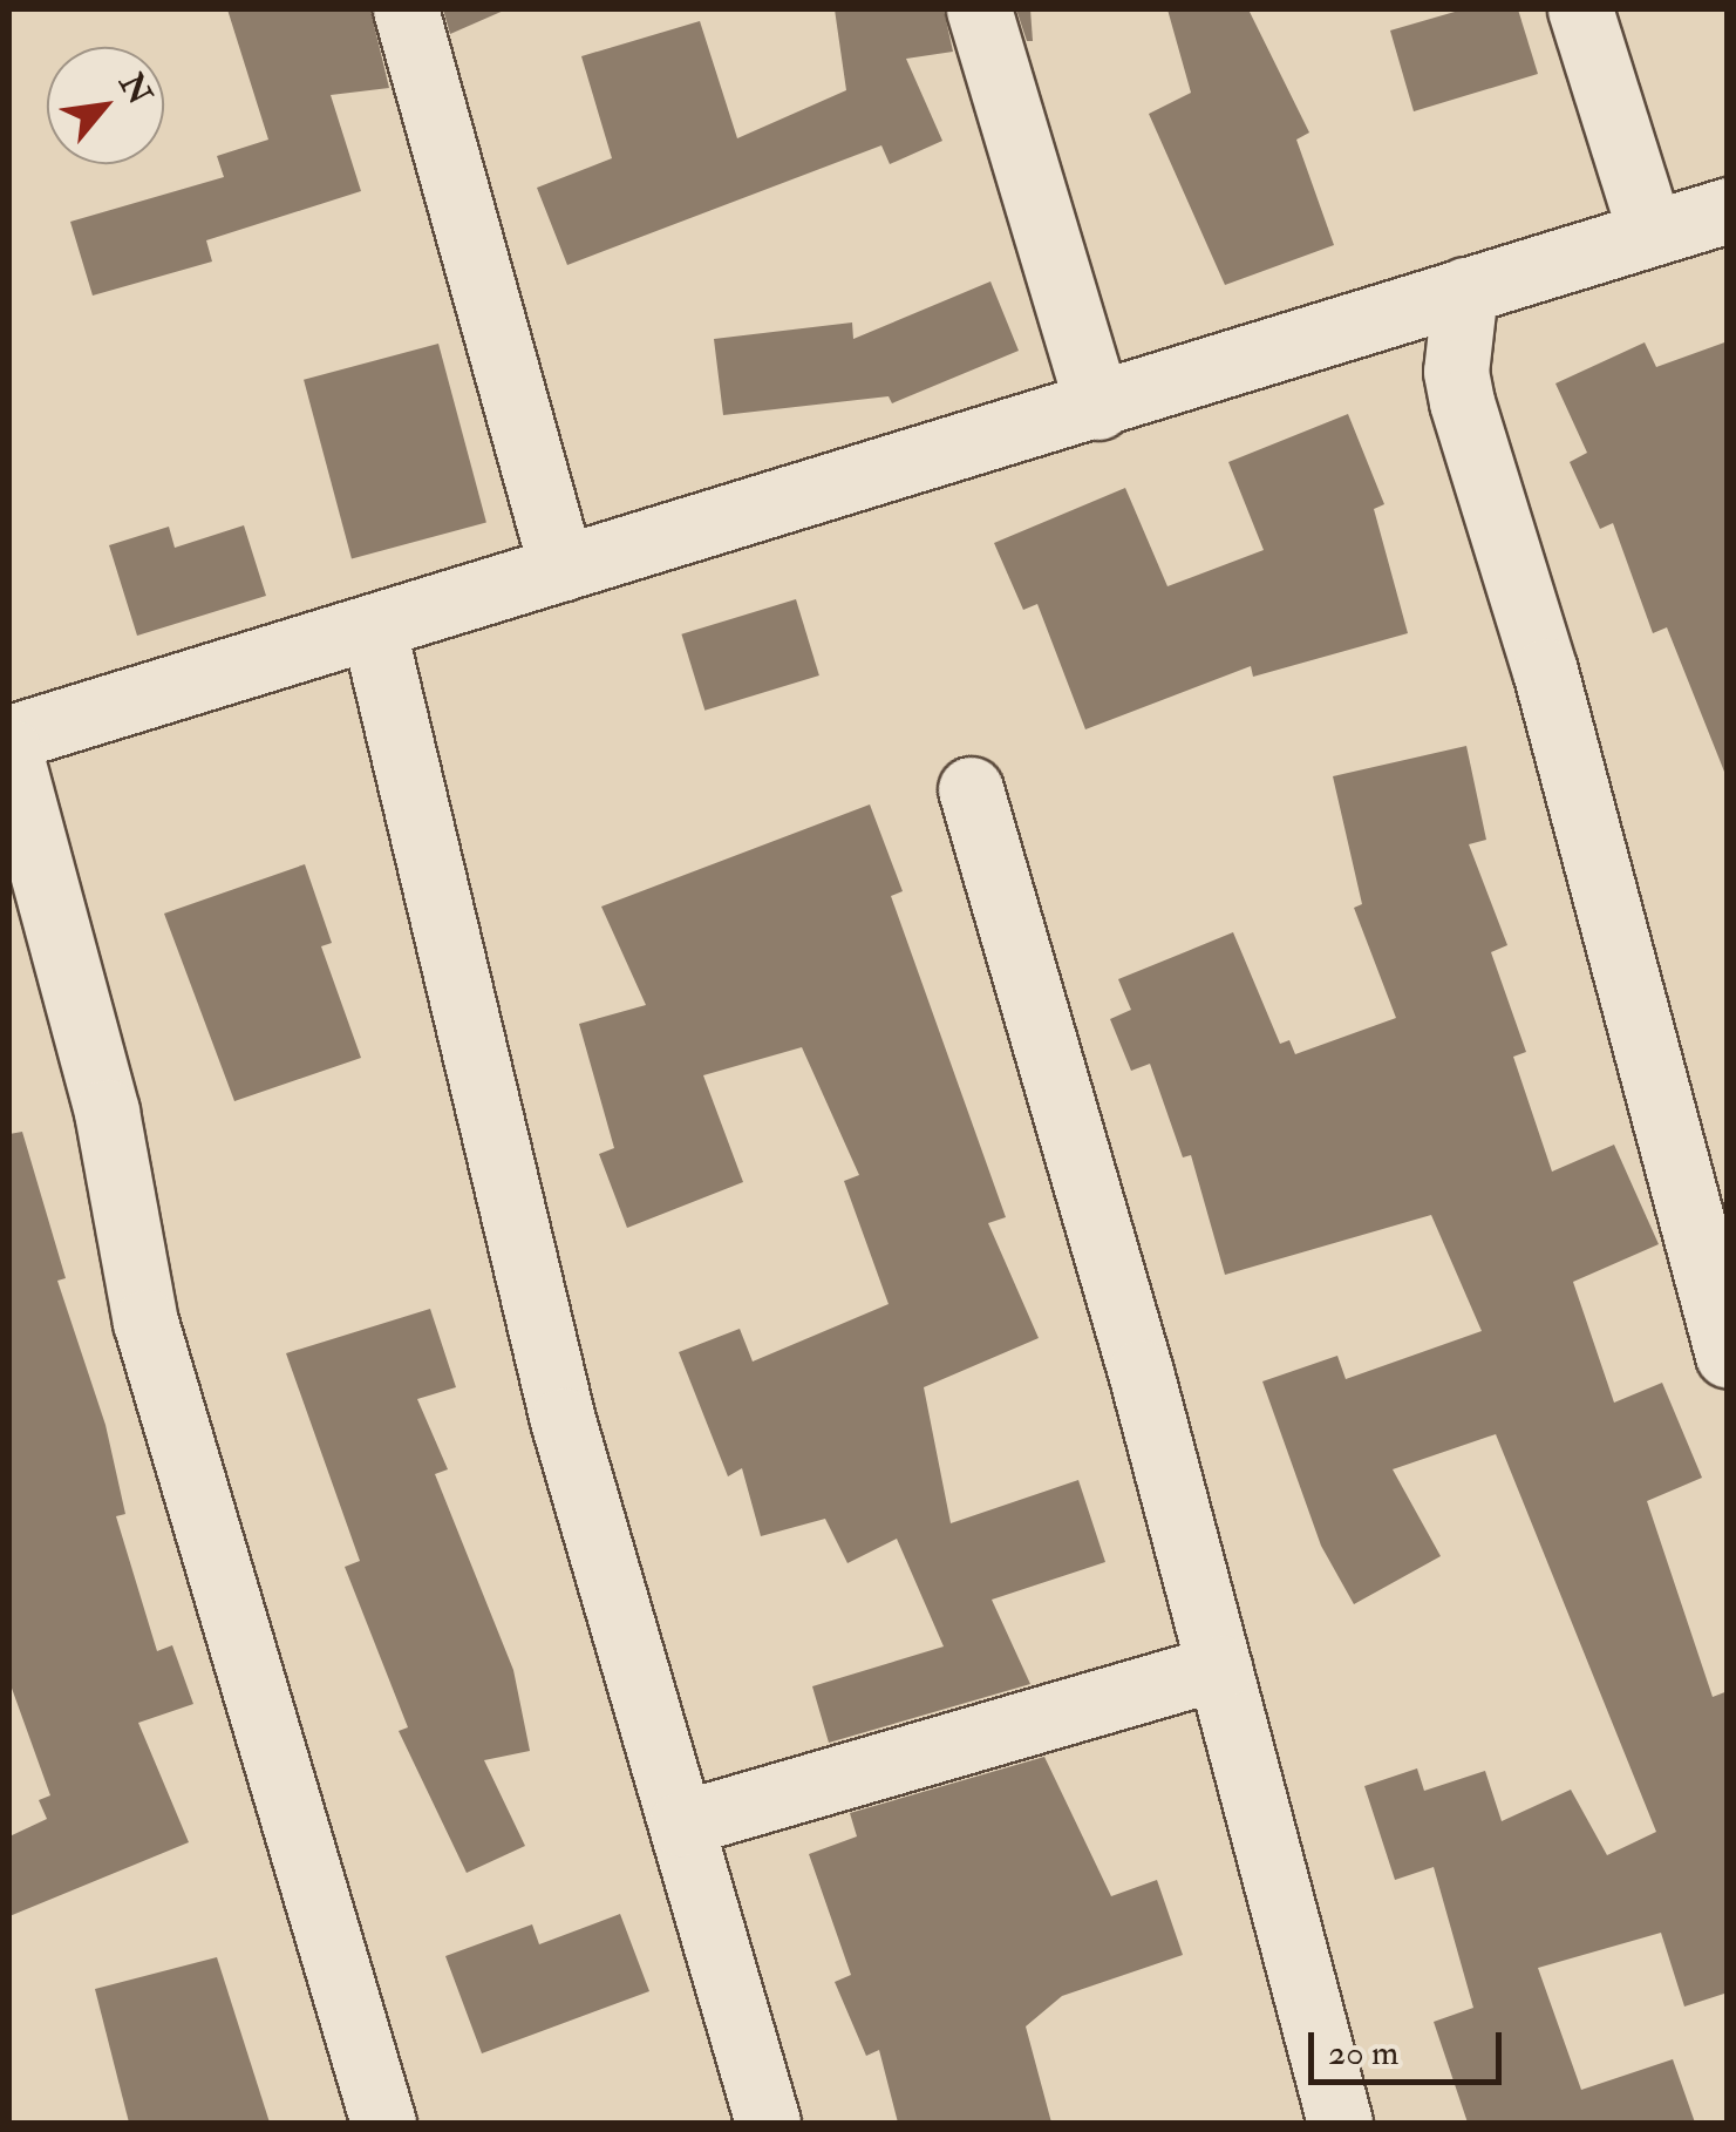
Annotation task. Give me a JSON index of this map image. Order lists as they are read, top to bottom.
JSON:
{
  "scale_bar": "20 m",
  "north": "top right"
}
